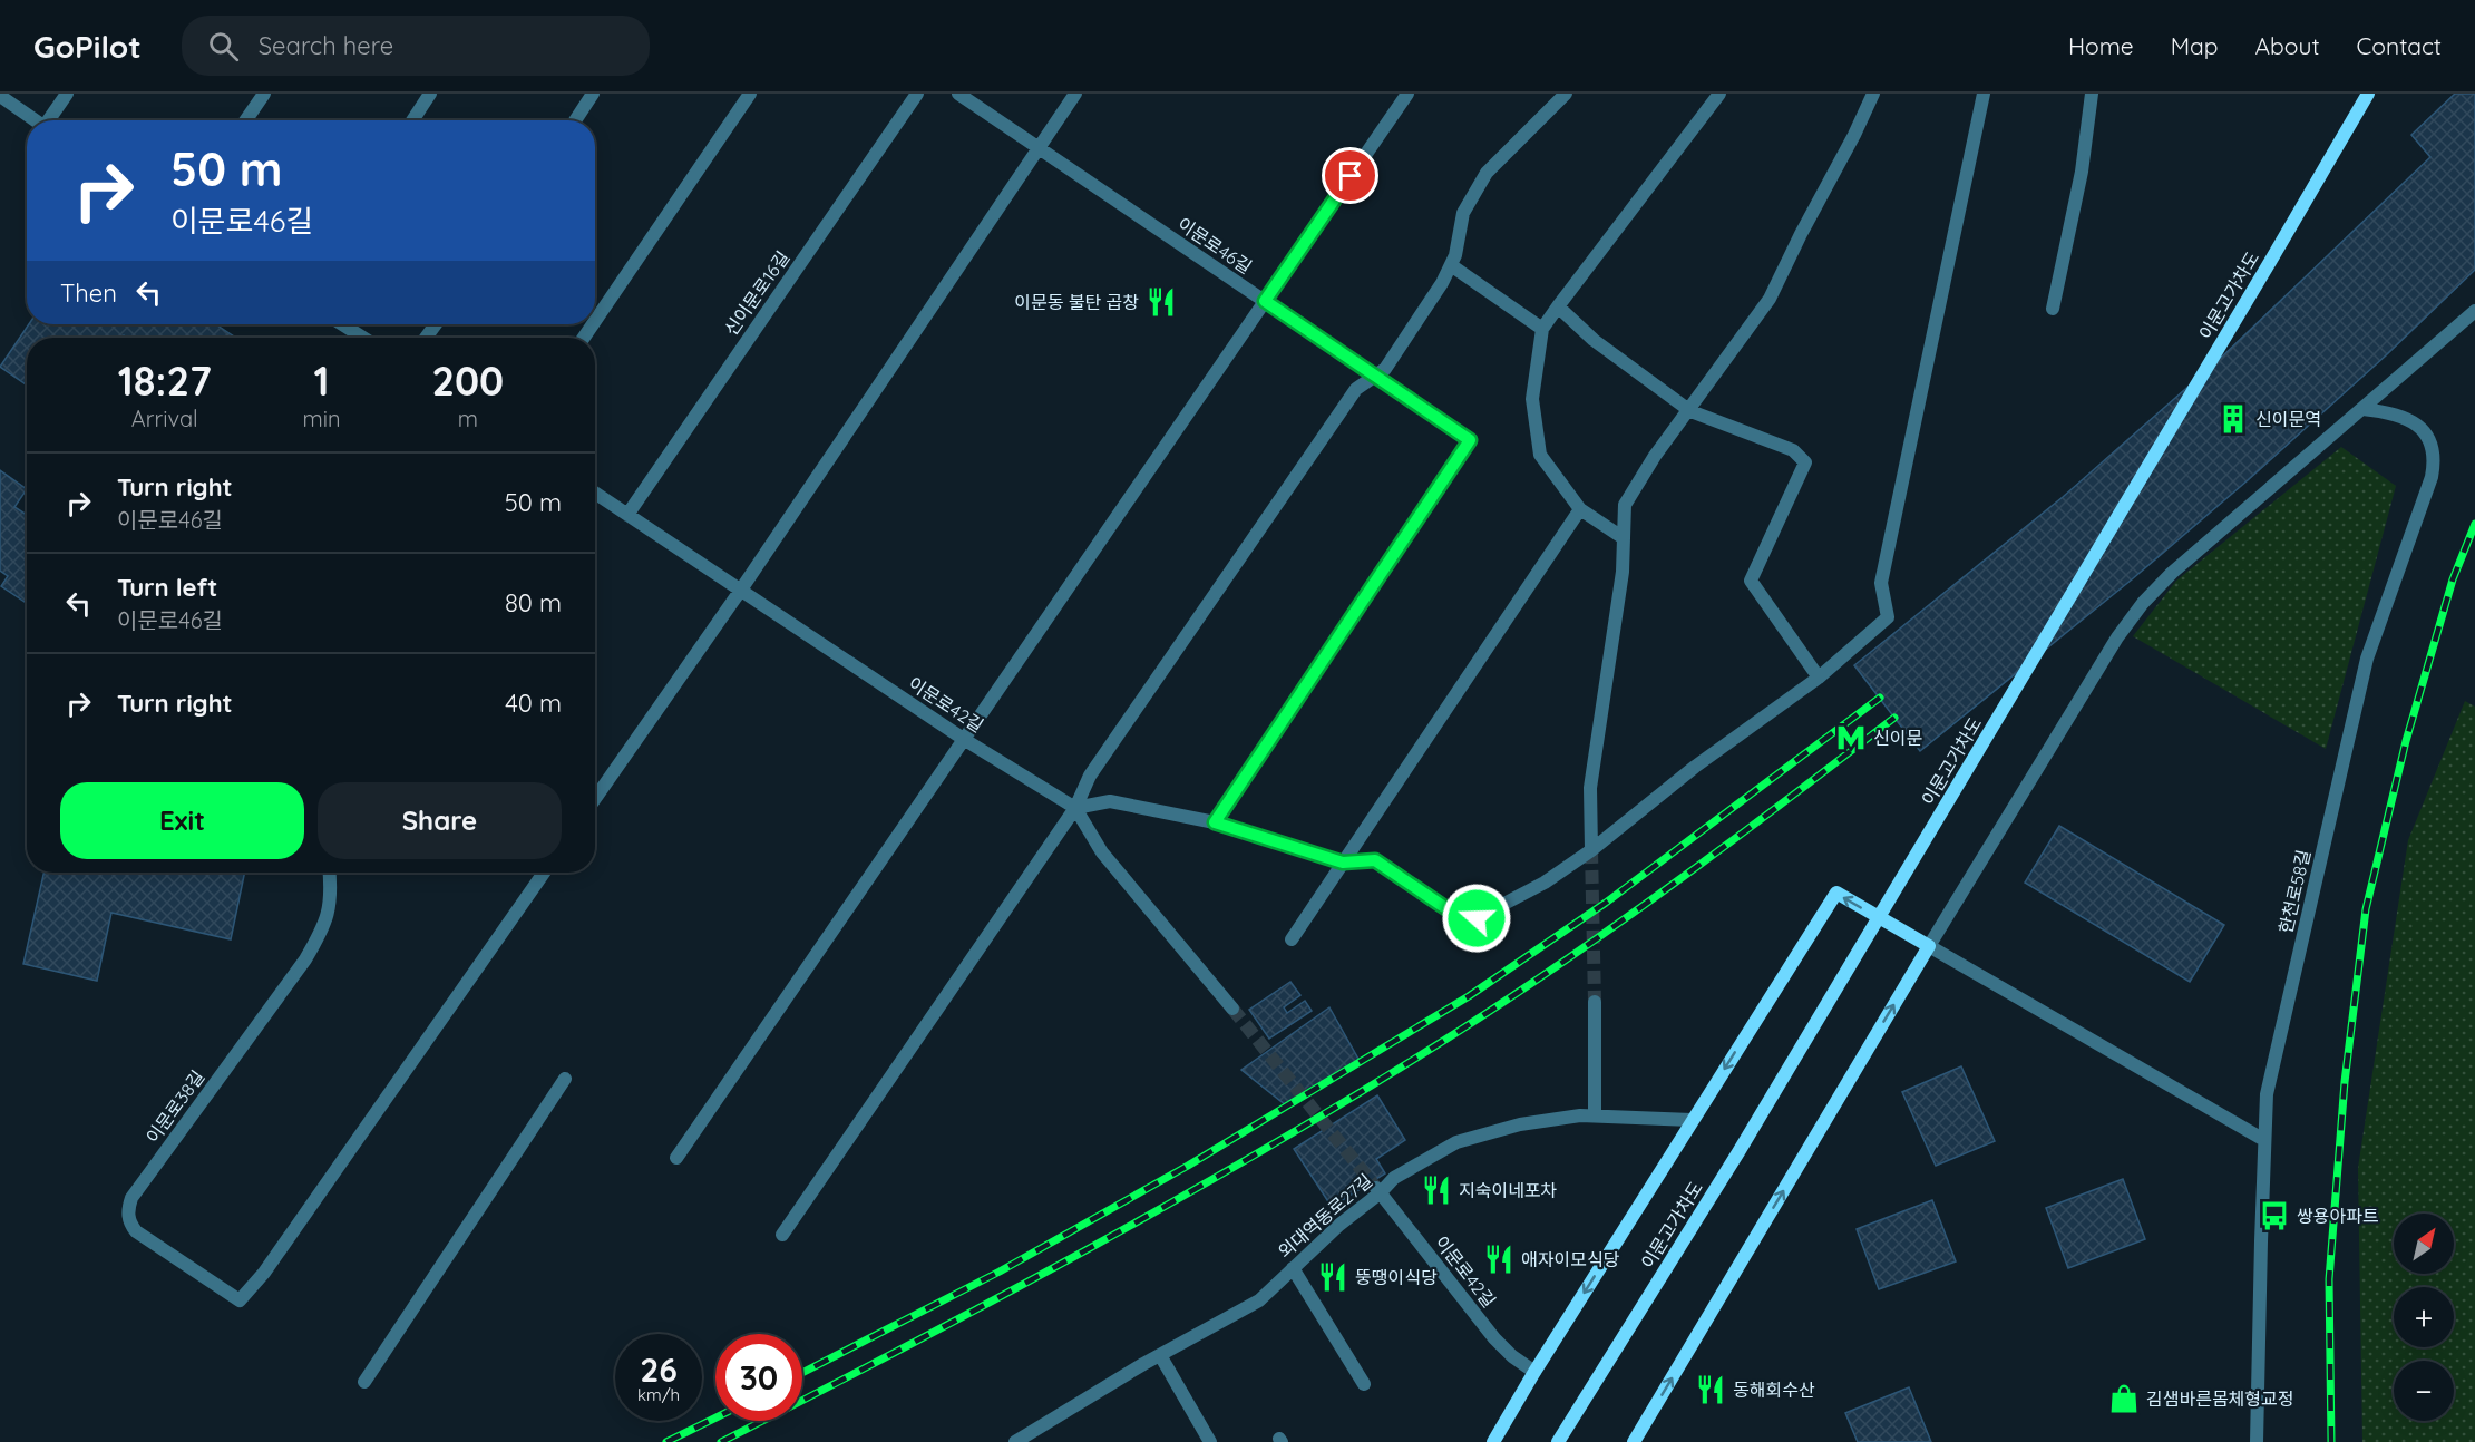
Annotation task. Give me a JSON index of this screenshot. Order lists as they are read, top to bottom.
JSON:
{
  "streets": {
    "main road": ["이문고가차도"],
    "street": [
      "이문로46길",
      "신이문로16길",
      "이문로42길",
      "한천로58길",
      "이문로38길",
      "외대역동로27길"
    ]
  },
  "crossings": [
    ["신이문로16길", "이문로42길"],
    ["이문로42길", "외대역동로27길"]
  ],
  "places": {
    "restaurant": [
      "이문동 불탄 곱창",
      "지숙이네포차",
      "애자이모식당",
      "뚱땡이식당",
      "동해회수산"
    ],
    "building": ["신이문역"],
    "metro station": ["신이문"],
    "bus stop": ["쌍용아파트"],
    "shop": ["김샘바른몸체형교정"]
  },
  "north": "top right",
  "page": {
    "header": "GoPilot",
    "search": "Search here",
    "nav": [
      "Home",
      "Map",
      "About",
      "Contact"
    ],
    "turn": ["50 m", "이문로46길"],
    "then": "Then",
    "eta": [
      "18:27",
      "Arrival",
      "1",
      "min",
      "200",
      "m"
    ],
    "list": [
      {
        "name": "Turn right",
        "note": "이문로46길",
        "value": "50 m"
      },
      {
        "name": "Turn left",
        "note": "이문로46길",
        "value": "80 m"
      },
      {
        "name": "Turn right",
        "value": "40 m"
      }
    ],
    "buttons": ["Exit", "Share"],
    "map_buttons": ["+", "−"],
    "speed": "26 km/h",
    "limit": "30"
  }
}
